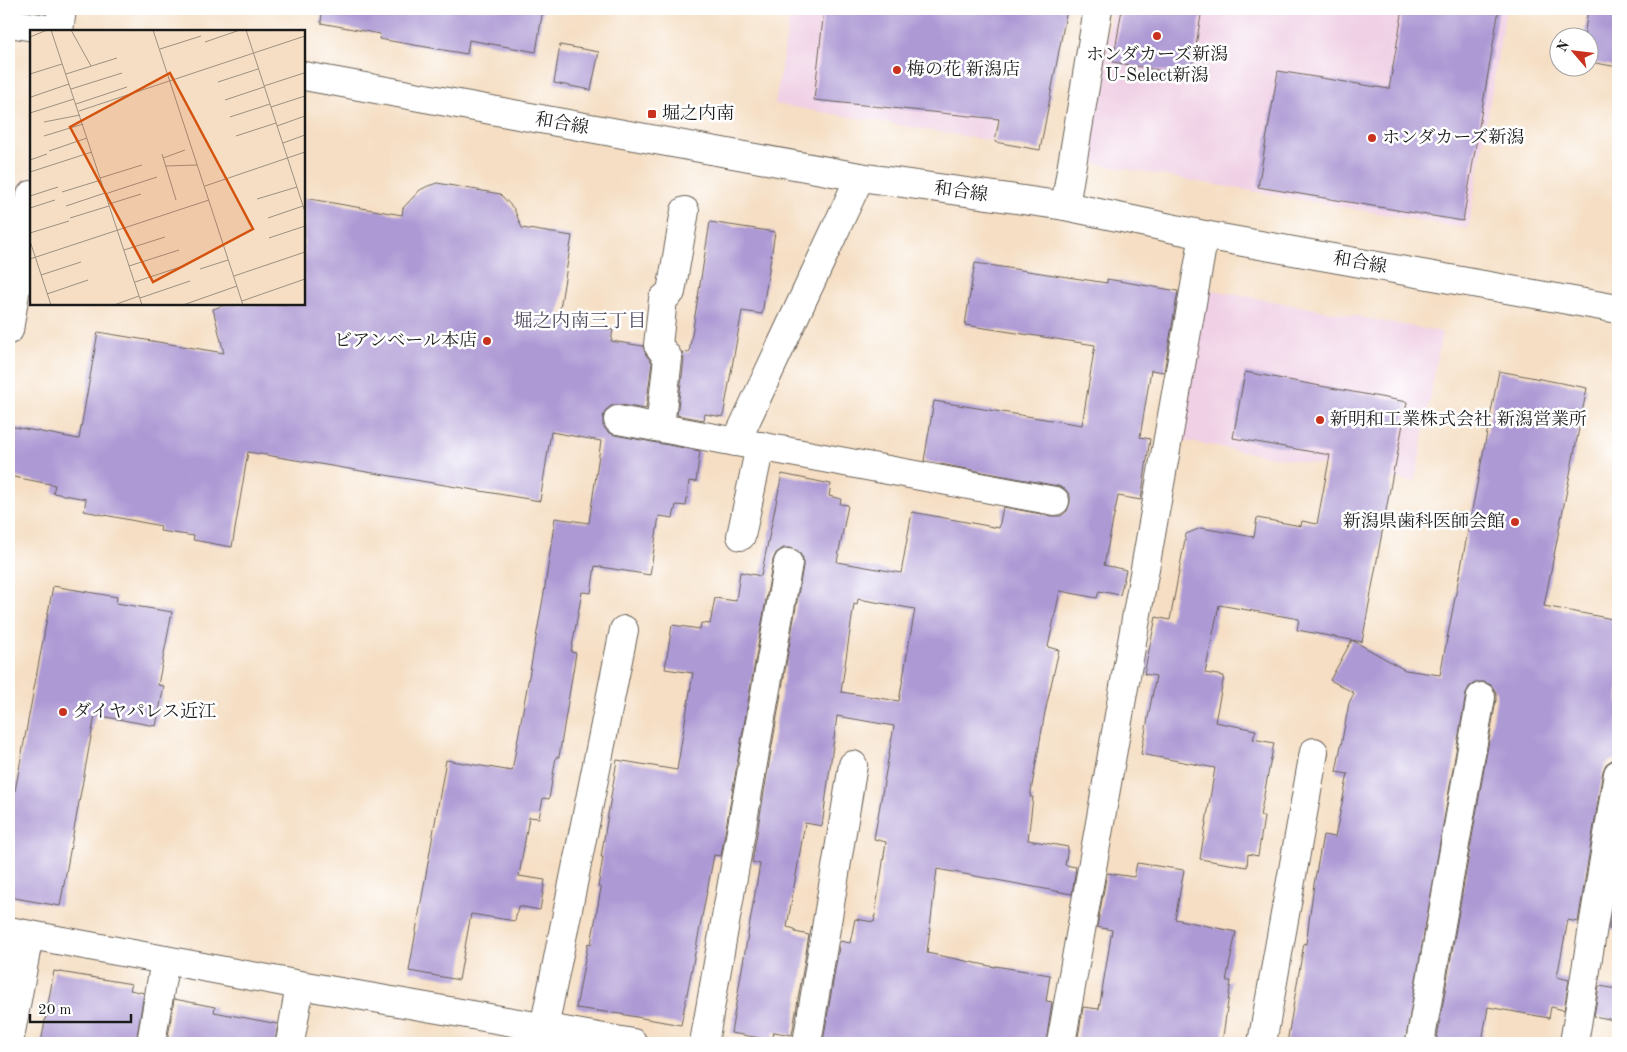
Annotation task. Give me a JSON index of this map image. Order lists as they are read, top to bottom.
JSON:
{
  "streets": {
    "street": ["和合線"]
  },
  "districts": ["堀之内南三丁目"],
  "places": {
    "other": [
      "ホンダカーズ新潟 U-Select新潟",
      "梅の花 新潟店",
      "ホンダカーズ新潟",
      "ビアンベール本店",
      "新明和工業株式会社 新潟営業所",
      "新潟県歯科医師会館",
      "ダイヤパレス近江"
    ],
    "transit": ["堀之内南"]
  },
  "scale_bar": "20 m",
  "north": "top left"
}
